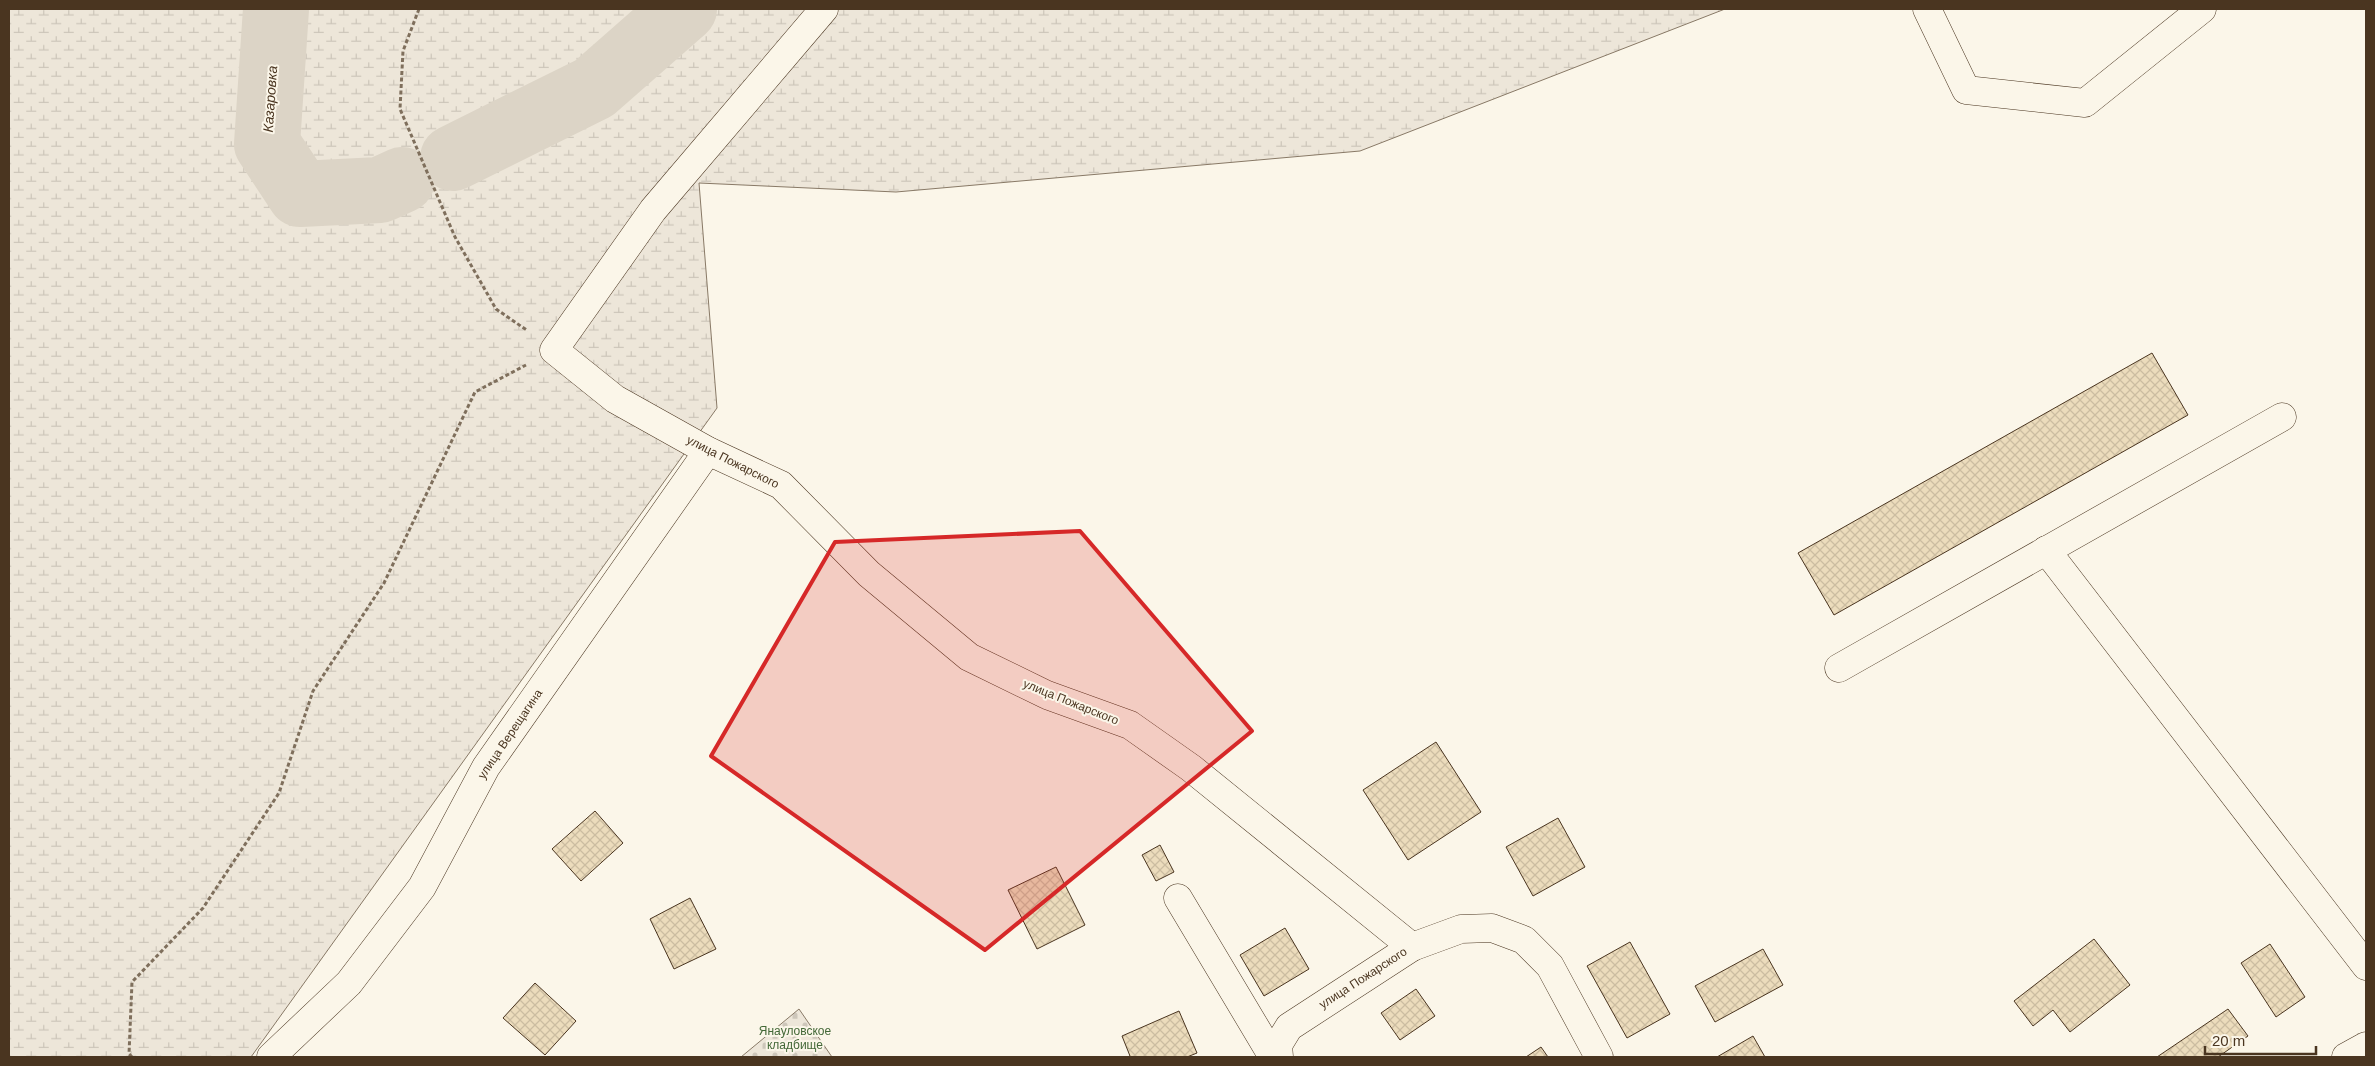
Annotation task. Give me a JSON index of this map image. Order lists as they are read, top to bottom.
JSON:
{
  "streets": {
    "street": ["улица Пожарского", "улица Верещагина"]
  },
  "crossings": [
    ["улица Пожарского", "улица Верещагина"]
  ],
  "water": ["Казаровка"],
  "parks": ["Янауловское кладбище"],
  "scale_bar": "20 m"
}
